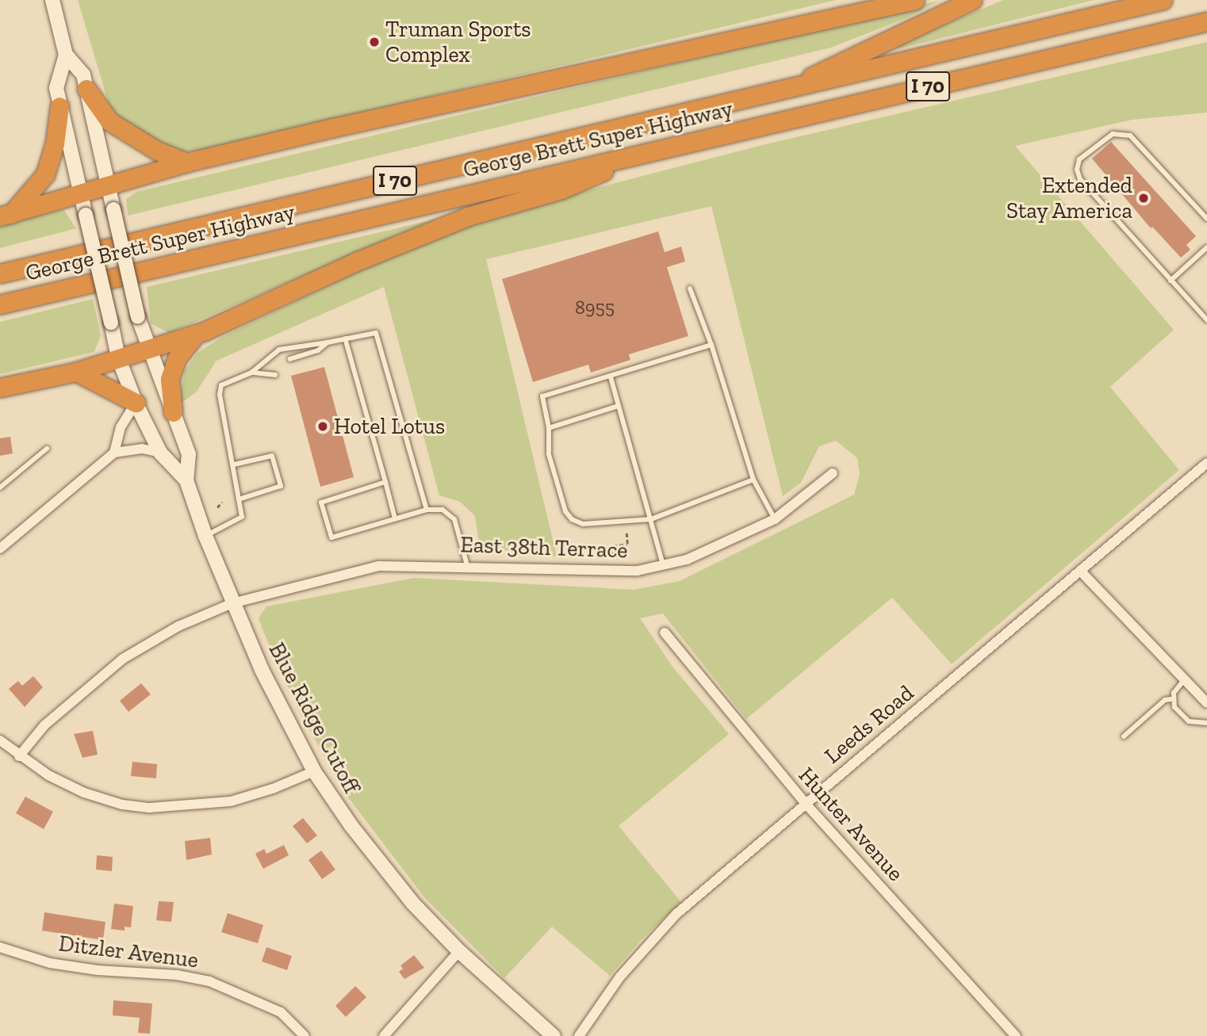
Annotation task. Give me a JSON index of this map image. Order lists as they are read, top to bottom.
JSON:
{
  "streets": {
    "highway": ["I 70", "George Brett Super Highway"],
    "main road": ["Blue Ridge Cutoff"],
    "street": [
      "East 38th Terrace",
      "Leeds Road",
      "Hunter Avenue",
      "Ditzler Avenue"
    ]
  },
  "crossings": [
    ["East 38th Terrace", "Blue Ridge Cutoff"],
    ["Leeds Road", "Hunter Avenue"]
  ],
  "places": ["Truman Sports Complex", "Extended Stay America", "Hotel Lotus"],
  "house_numbers": ["8955"]
}
